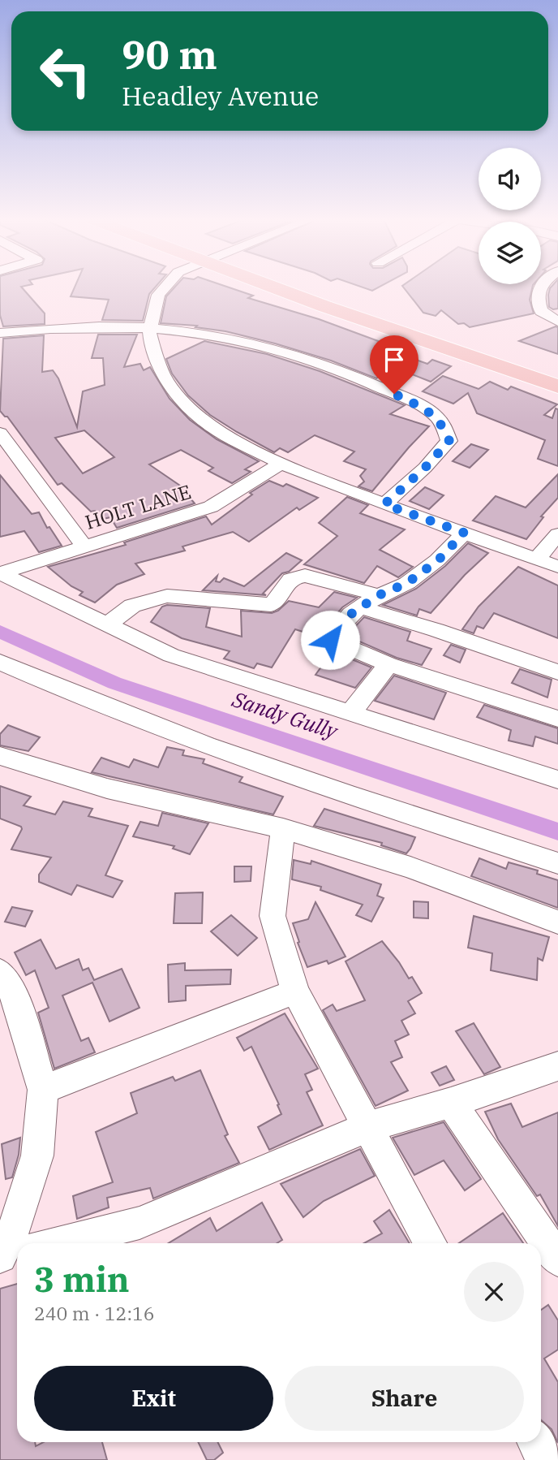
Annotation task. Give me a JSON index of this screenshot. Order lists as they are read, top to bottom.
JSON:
{
  "streets": {
    "street": ["HOLT LANE"]
  },
  "water": ["Sandy Gully"],
  "page": {
    "turn": ["90 m", "Headley Avenue"],
    "heading": ["3 min", "240 m · 12:16"],
    "buttons": ["Exit", "Share"]
  }
}
